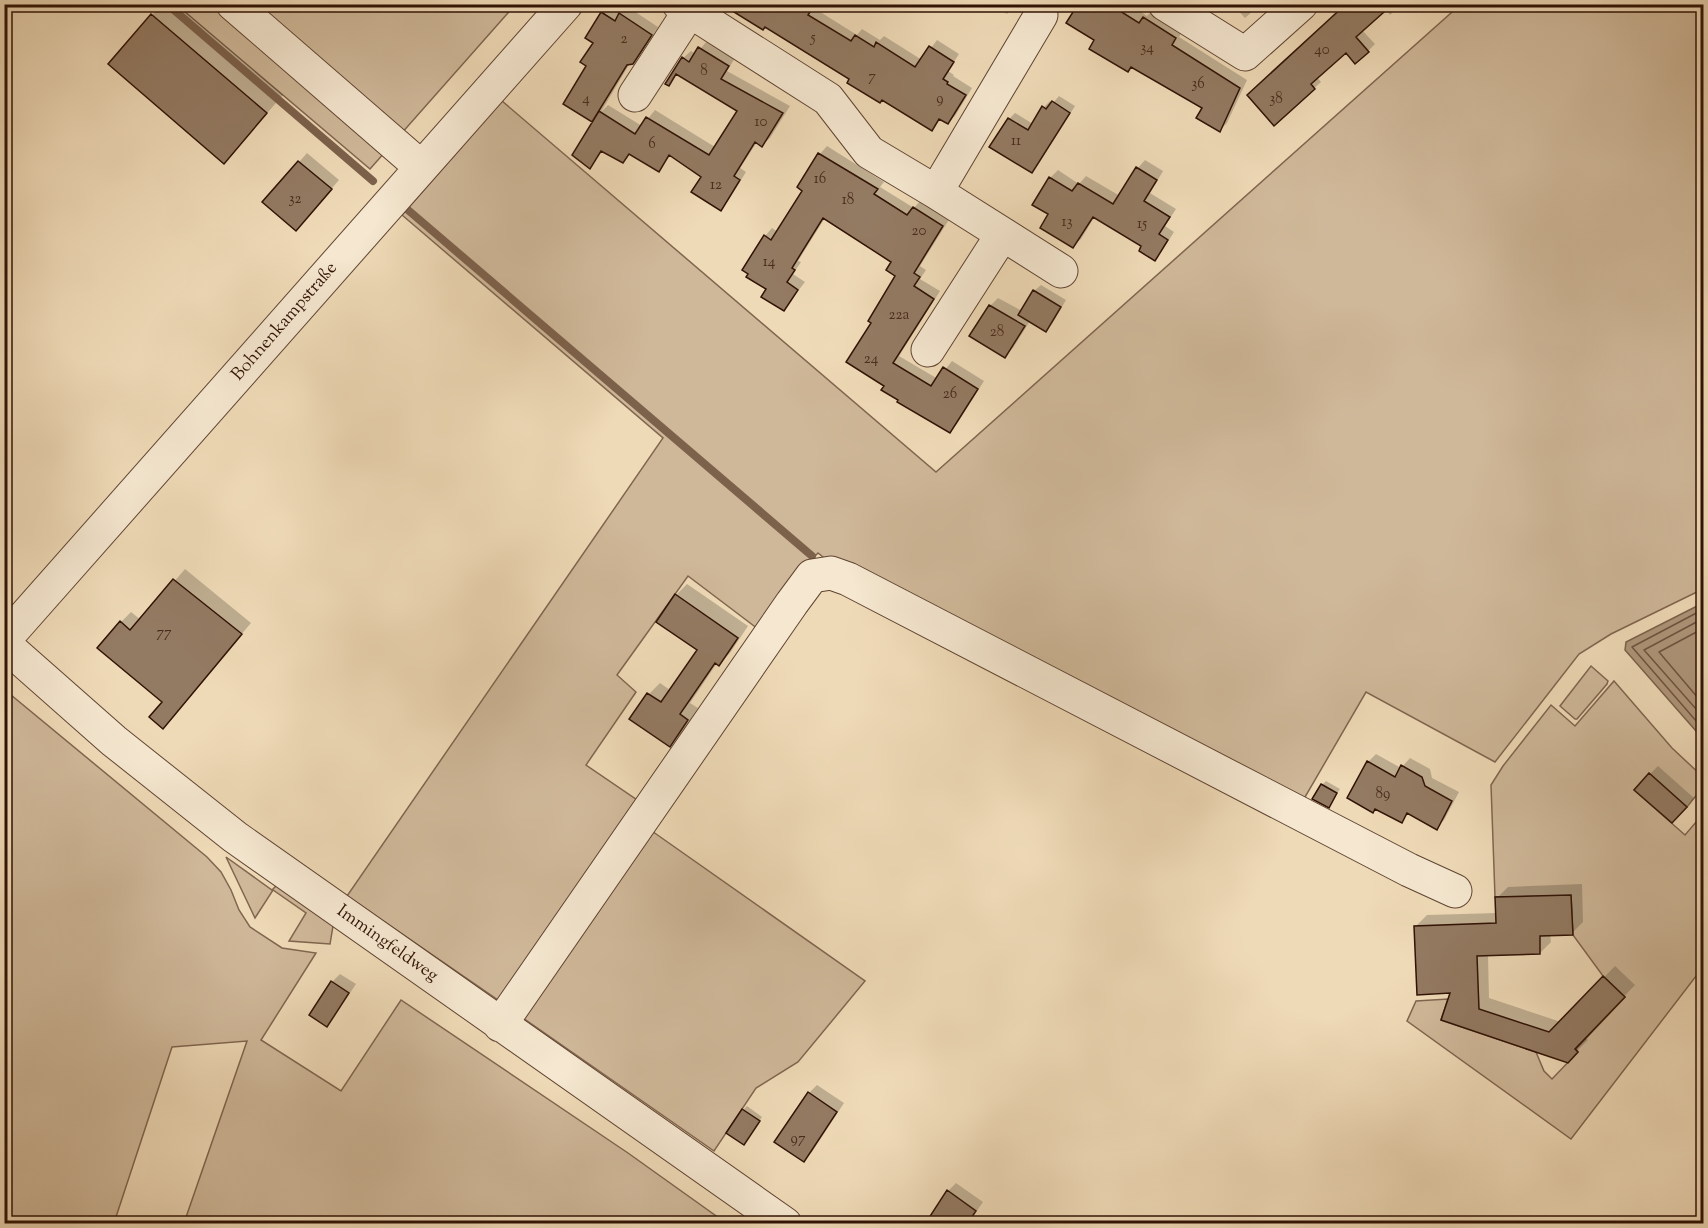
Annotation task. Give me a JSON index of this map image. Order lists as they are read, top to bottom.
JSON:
{
  "streets": {
    "street": ["Bohnenkampstraße", "Immingfeldweg"]
  },
  "crossings": [
    ["Bohnenkampstraße", "Immingfeldweg"]
  ],
  "house_numbers": [
    "5",
    "2",
    "34",
    "40",
    "8",
    "7",
    "36",
    "4",
    "9",
    "38",
    "10",
    "11",
    "6",
    "16",
    "12",
    "32",
    "18",
    "13",
    "15",
    "20",
    "14",
    "22a",
    "28",
    "24",
    "26",
    "77",
    "89",
    "97"
  ]
}
